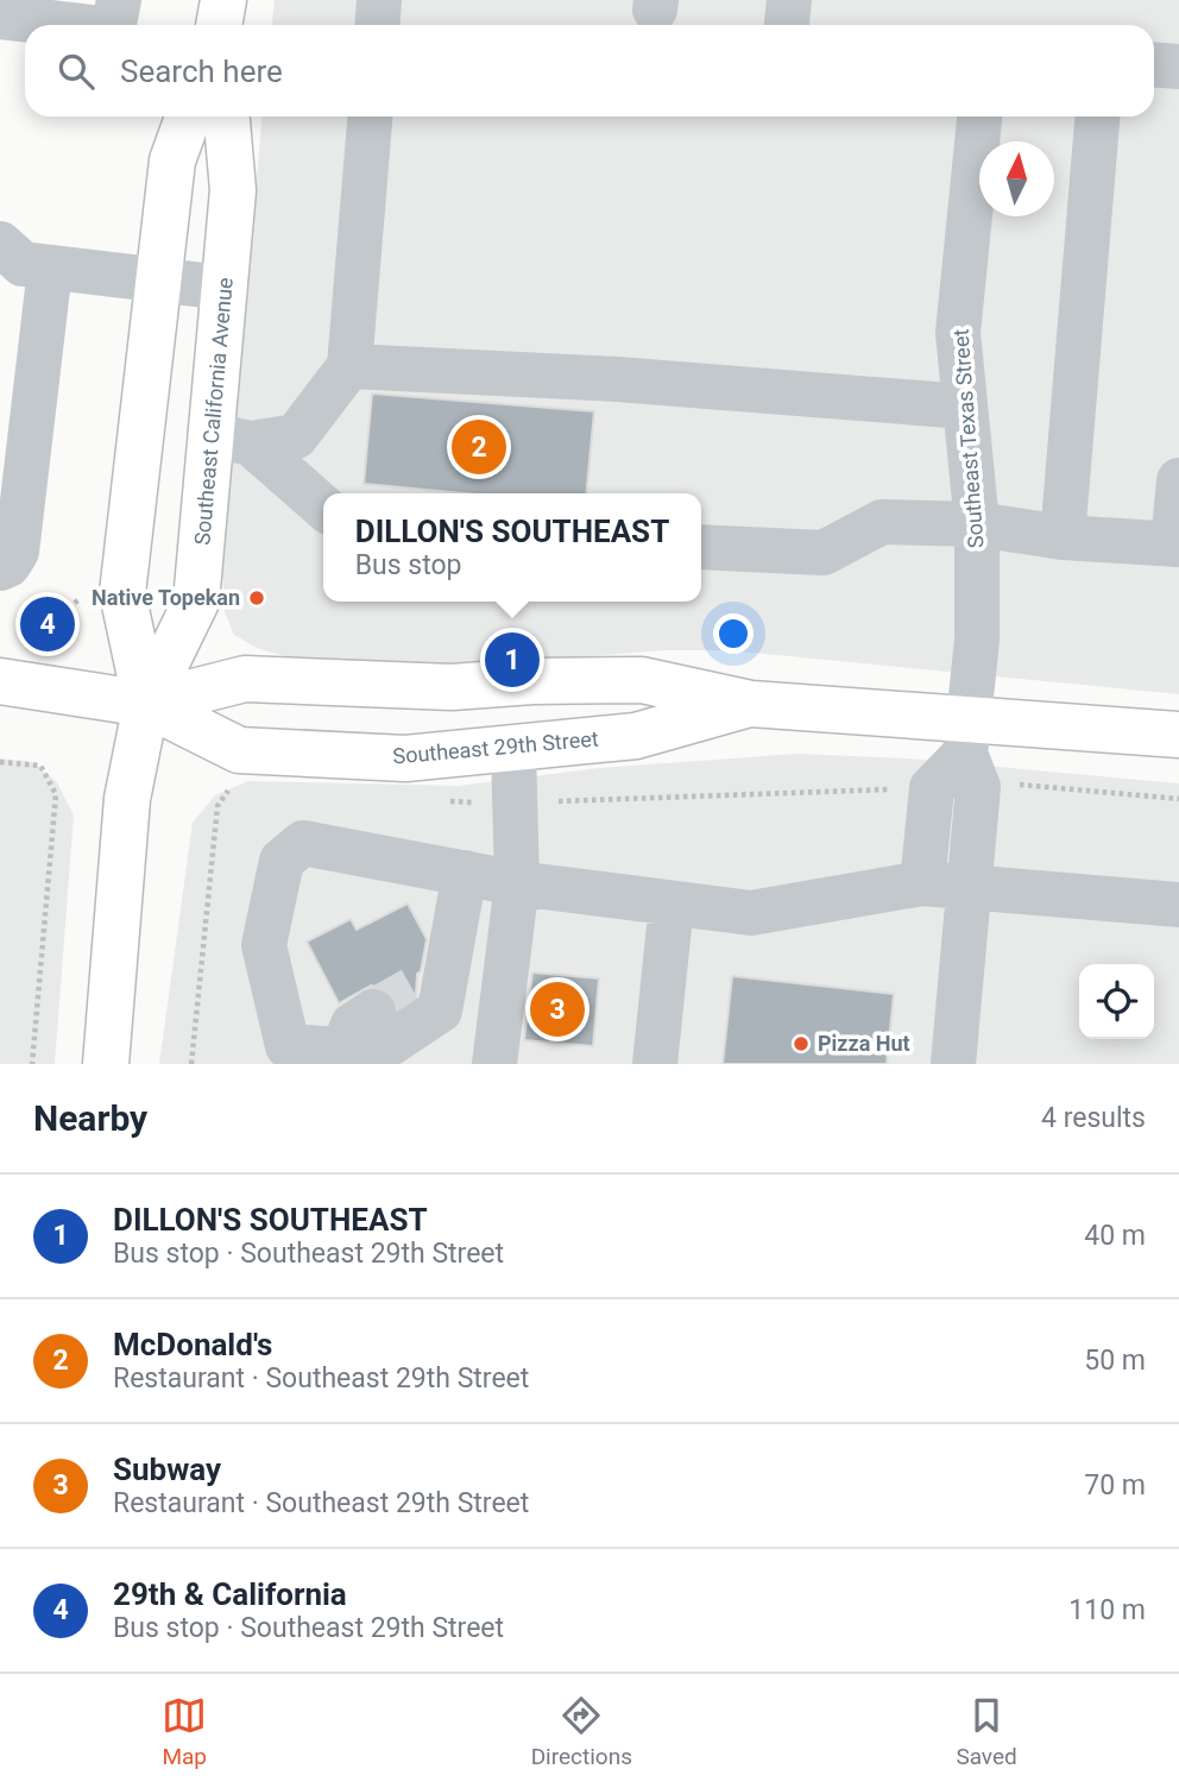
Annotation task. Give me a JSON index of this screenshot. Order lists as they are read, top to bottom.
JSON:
{
  "streets": {
    "main road": ["Southeast California Avenue", "Southeast 29th Street"],
    "street": ["Southeast Texas Street"]
  },
  "crossings": [
    ["Southeast California Avenue", "Southeast 29th Street"],
    ["Southeast Texas Street", "Southeast 29th Street"]
  ],
  "places": ["Native Topekan", "Pizza Hut"],
  "north": "top",
  "page": {
    "search": "Search here",
    "pins": [
      "2",
      "4",
      "1",
      "3"
    ],
    "popup": ["DILLON'S SOUTHEAST", "Bus stop"],
    "heading": ["Nearby", "4 results"],
    "list": [
      {
        "mark": "1",
        "name": "DILLON'S SOUTHEAST",
        "note": "Bus stop · Southeast 29th Street",
        "value": "40 m"
      },
      {
        "mark": "2",
        "name": "McDonald's",
        "note": "Restaurant · Southeast 29th Street",
        "value": "50 m"
      },
      {
        "mark": "3",
        "name": "Subway",
        "note": "Restaurant · Southeast 29th Street",
        "value": "70 m"
      },
      {
        "mark": "4",
        "name": "29th & California",
        "note": "Bus stop · Southeast 29th Street",
        "value": "110 m"
      }
    ],
    "nav": ["Map", "Directions", "Saved"]
  }
}
